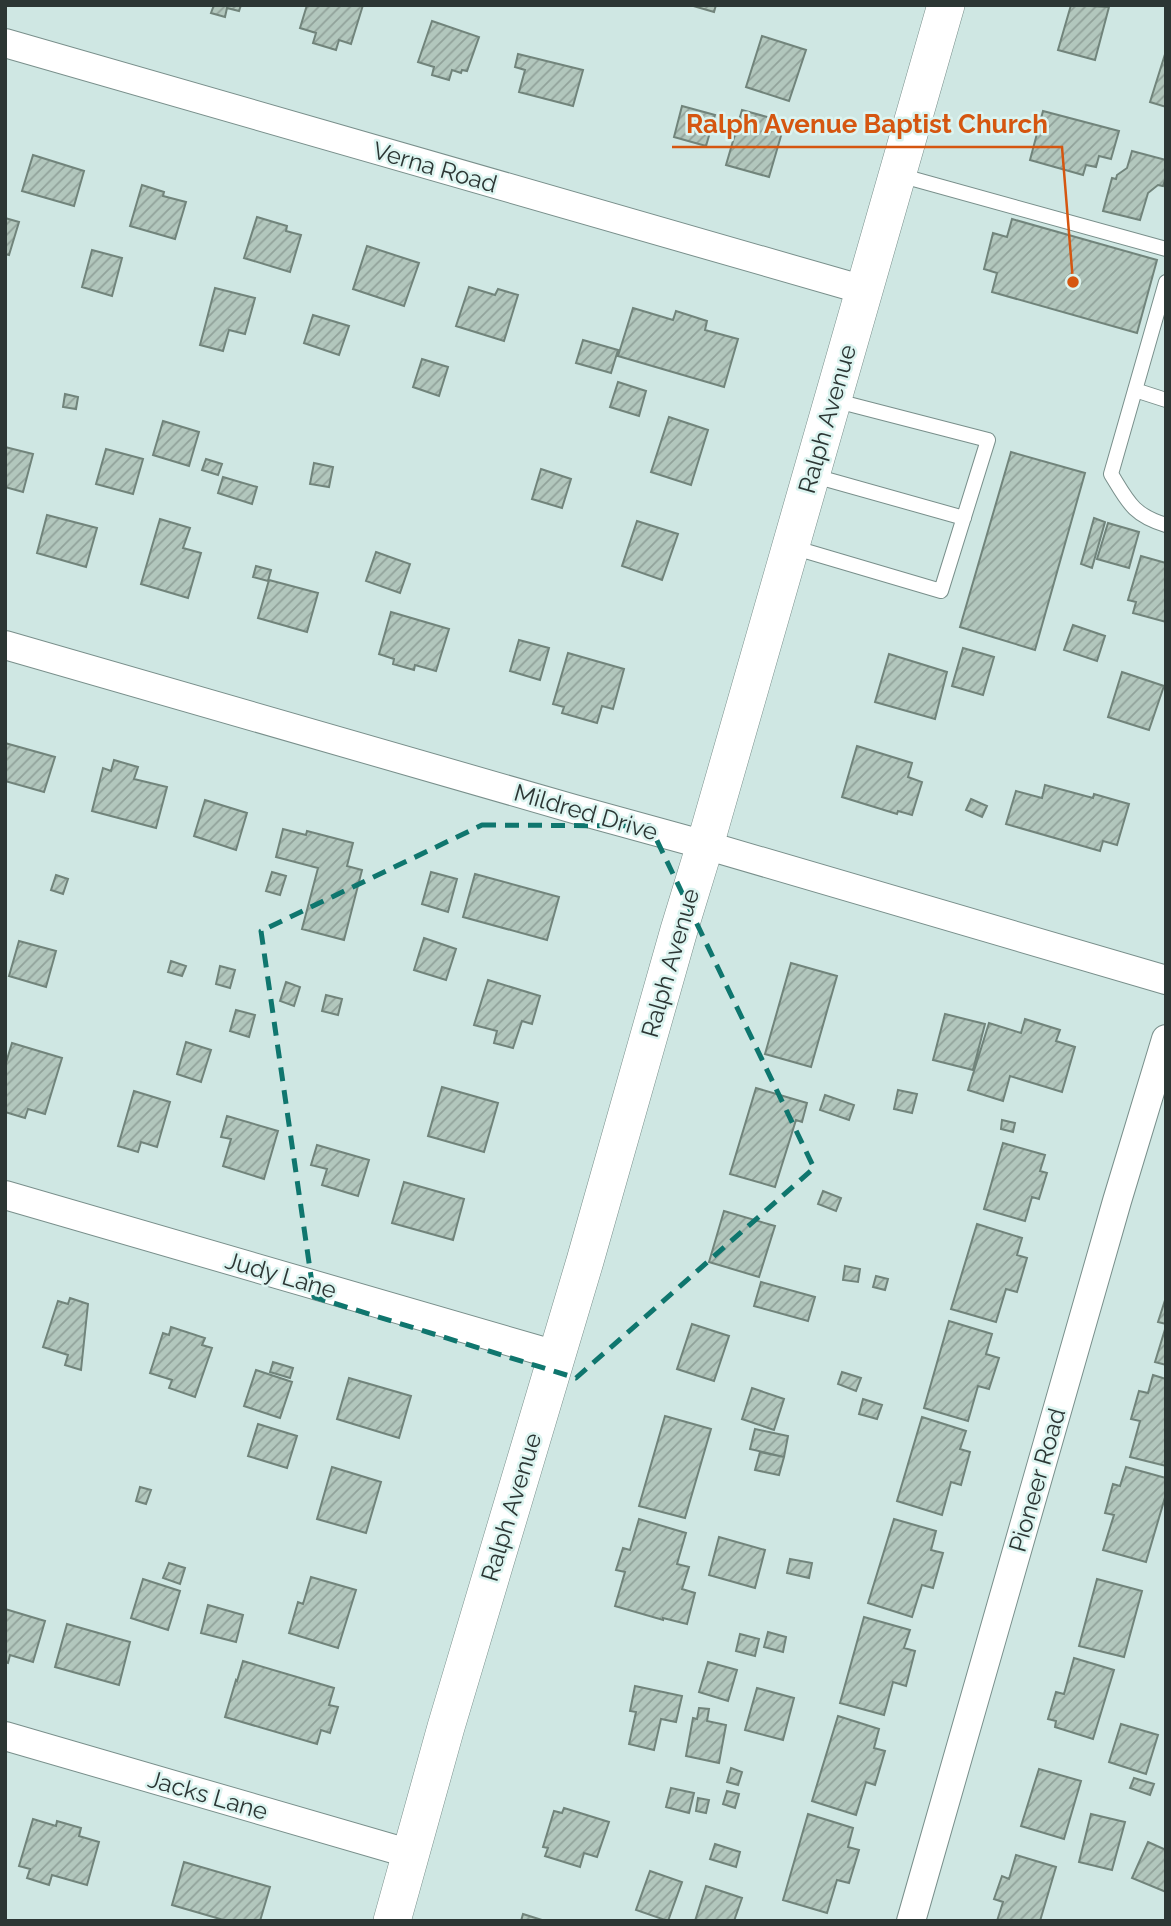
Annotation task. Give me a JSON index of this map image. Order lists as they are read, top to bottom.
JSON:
{
  "streets": {
    "street": [
      "Verna Road",
      "Ralph Avenue",
      "Mildred Drive",
      "Judy Lane",
      "Pioneer Road",
      "Jacks Lane"
    ]
  },
  "crossings": [
    ["Verna Road", "Ralph Avenue"],
    ["Ralph Avenue", "Mildred Drive"],
    ["Ralph Avenue", "Judy Lane"],
    ["Ralph Avenue", "Jacks Lane"]
  ],
  "places": ["Ralph Avenue Baptist Church"]
}
